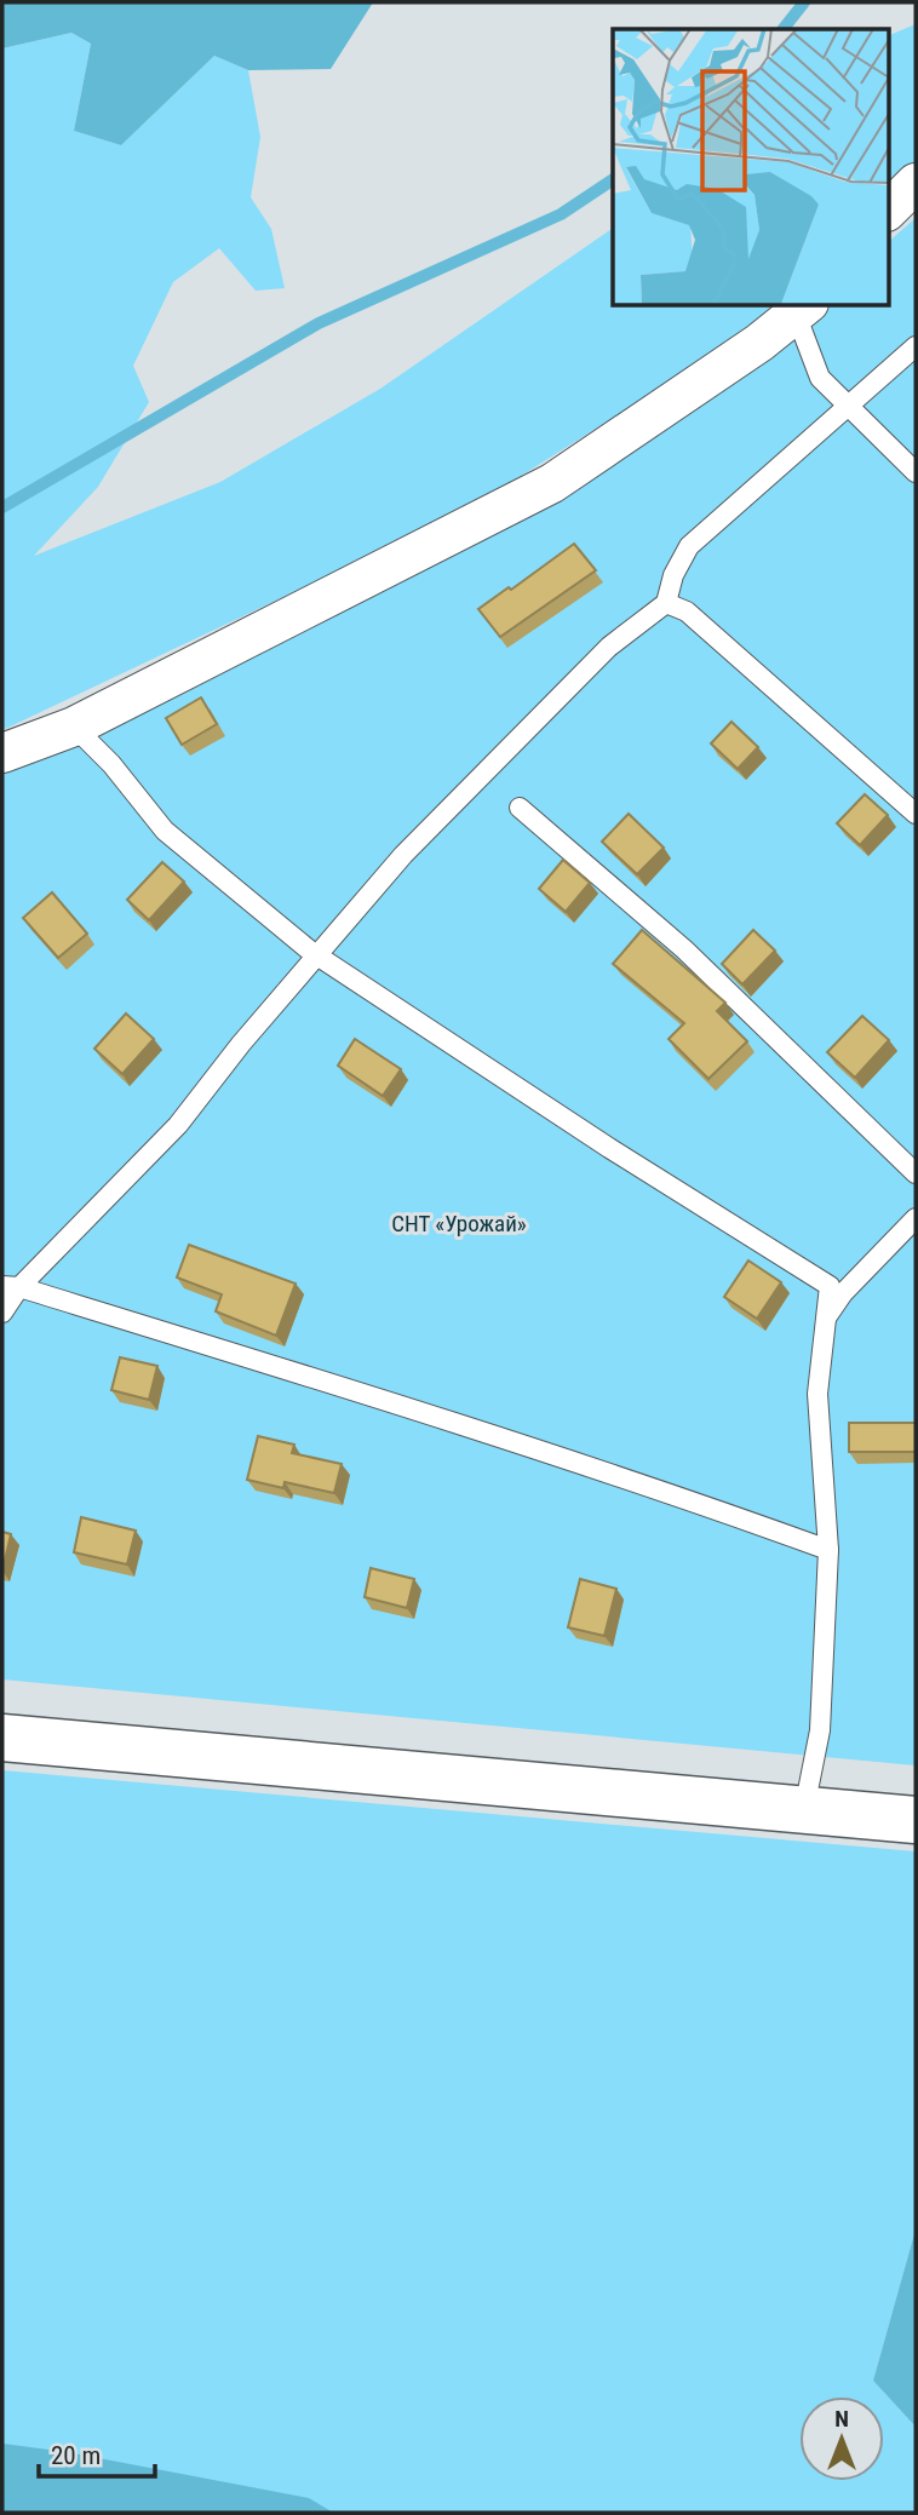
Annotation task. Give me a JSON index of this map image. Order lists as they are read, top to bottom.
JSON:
{
  "parks": ["СНТ «Урожай»"],
  "scale_bar": "20 m",
  "north": "top"
}
